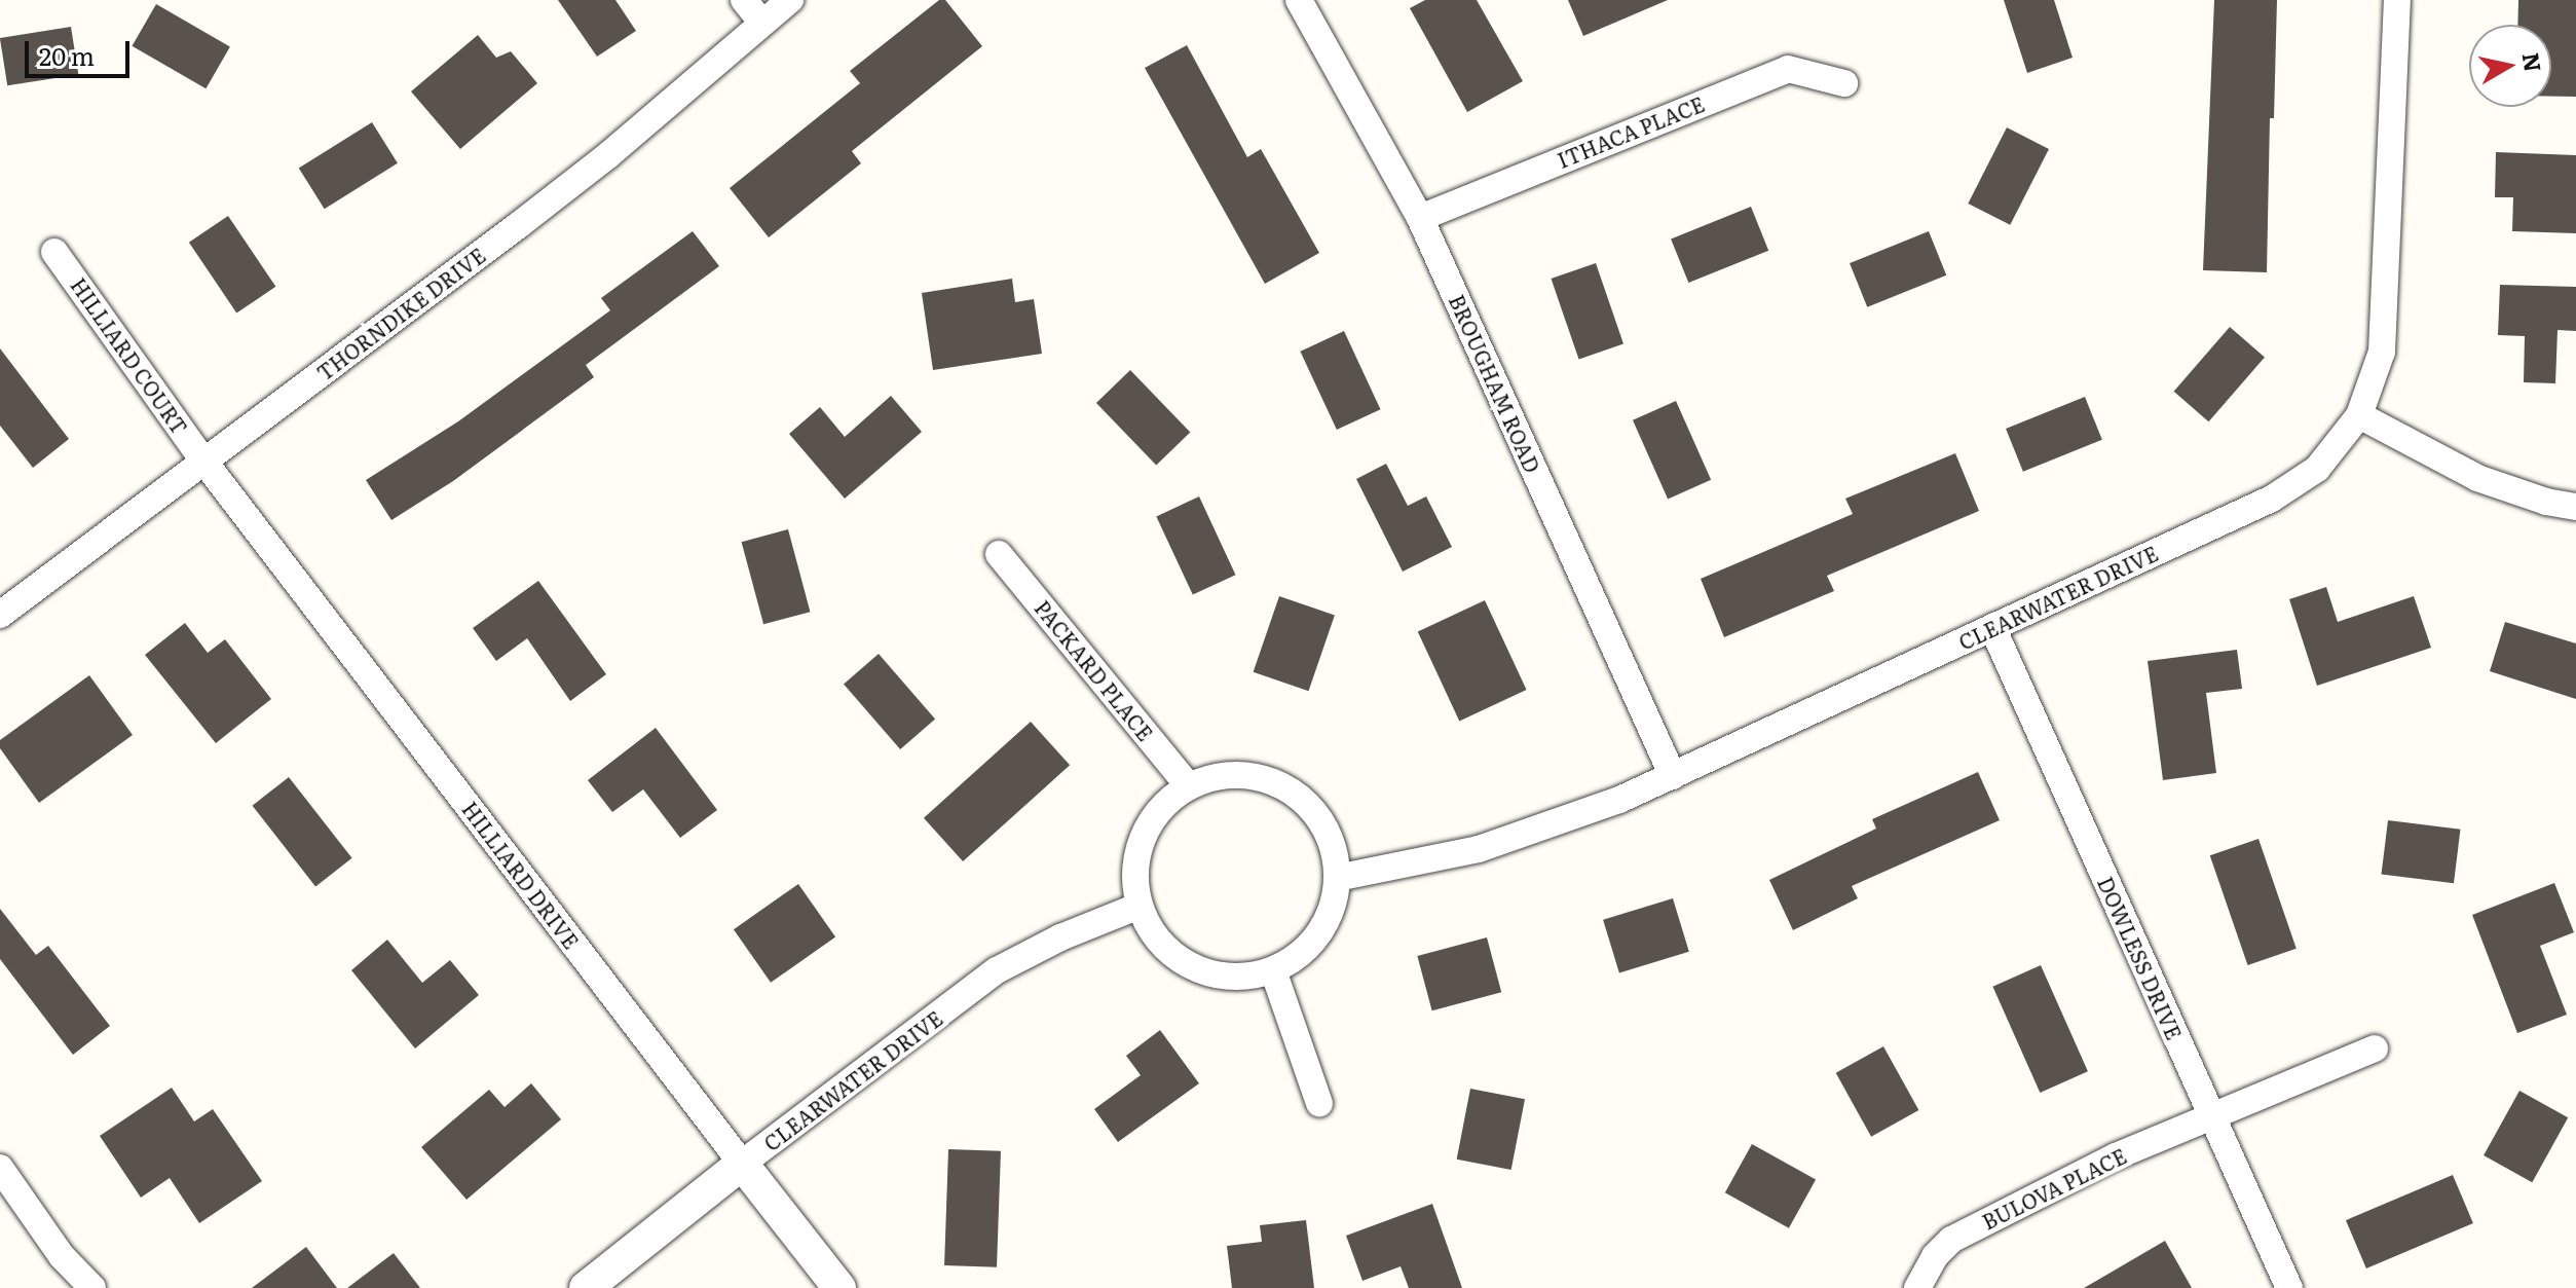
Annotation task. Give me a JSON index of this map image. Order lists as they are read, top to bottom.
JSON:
{
  "streets": {
    "street": [
      "ITHACA PLACE",
      "THORNDIKE DRIVE",
      "HILLIARD COURT",
      "BROUGHAM ROAD",
      "CLEARWATER DRIVE",
      "PACKARD PLACE",
      "HILLIARD DRIVE",
      "DOWLESS DRIVE",
      "BULOVA PLACE"
    ]
  },
  "crossings": [
    ["ITHACA PLACE", "BROUGHAM ROAD"],
    ["THORNDIKE DRIVE", "HILLIARD COURT"],
    ["THORNDIKE DRIVE", "HILLIARD DRIVE"],
    ["HILLIARD COURT", "HILLIARD DRIVE"],
    ["BROUGHAM ROAD", "CLEARWATER DRIVE"],
    ["CLEARWATER DRIVE", "PACKARD PLACE"],
    ["CLEARWATER DRIVE", "HILLIARD DRIVE"],
    ["CLEARWATER DRIVE", "DOWLESS DRIVE"],
    ["DOWLESS DRIVE", "BULOVA PLACE"]
  ],
  "scale_bar": "20 m",
  "north": "right"
}
